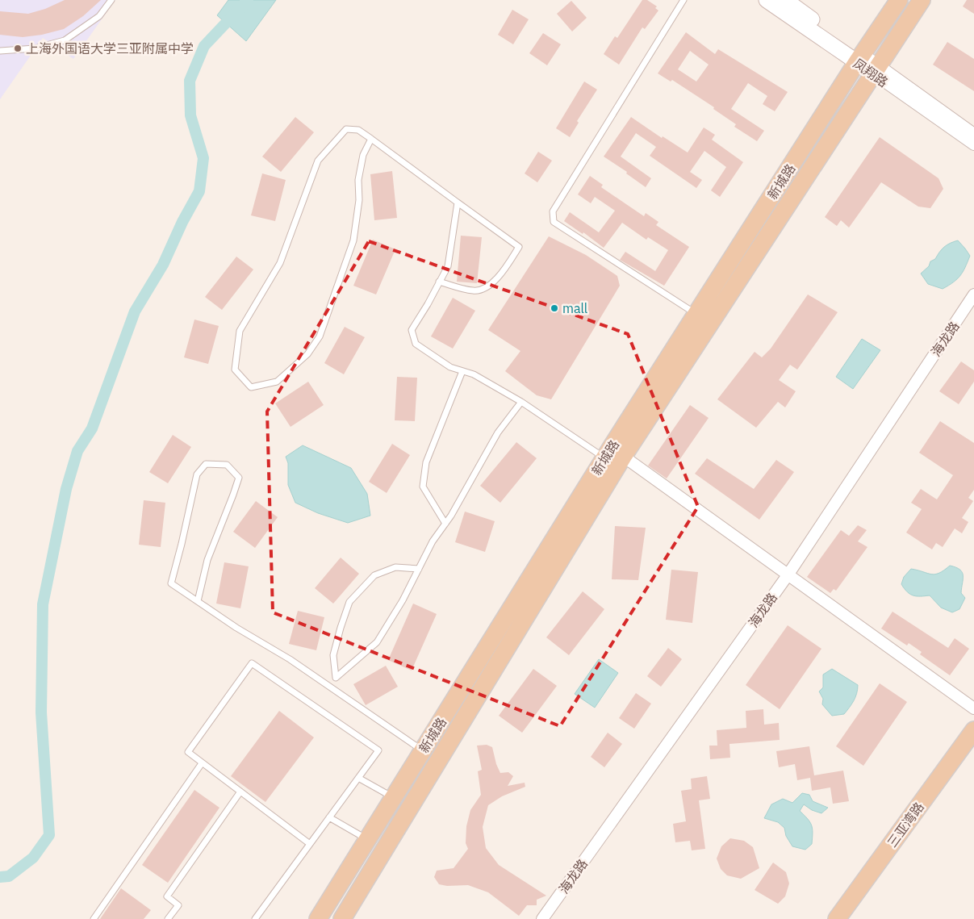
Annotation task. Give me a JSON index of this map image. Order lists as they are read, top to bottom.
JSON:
{
  "streets": {
    "main road": ["新城路", "三亚湾路"],
    "street": ["凤翔路", "海龙路"]
  },
  "crossings": [
    ["凤翔路", "新城路"]
  ],
  "places": ["上海外国语大学三亚附属中学", "mall"]
}
